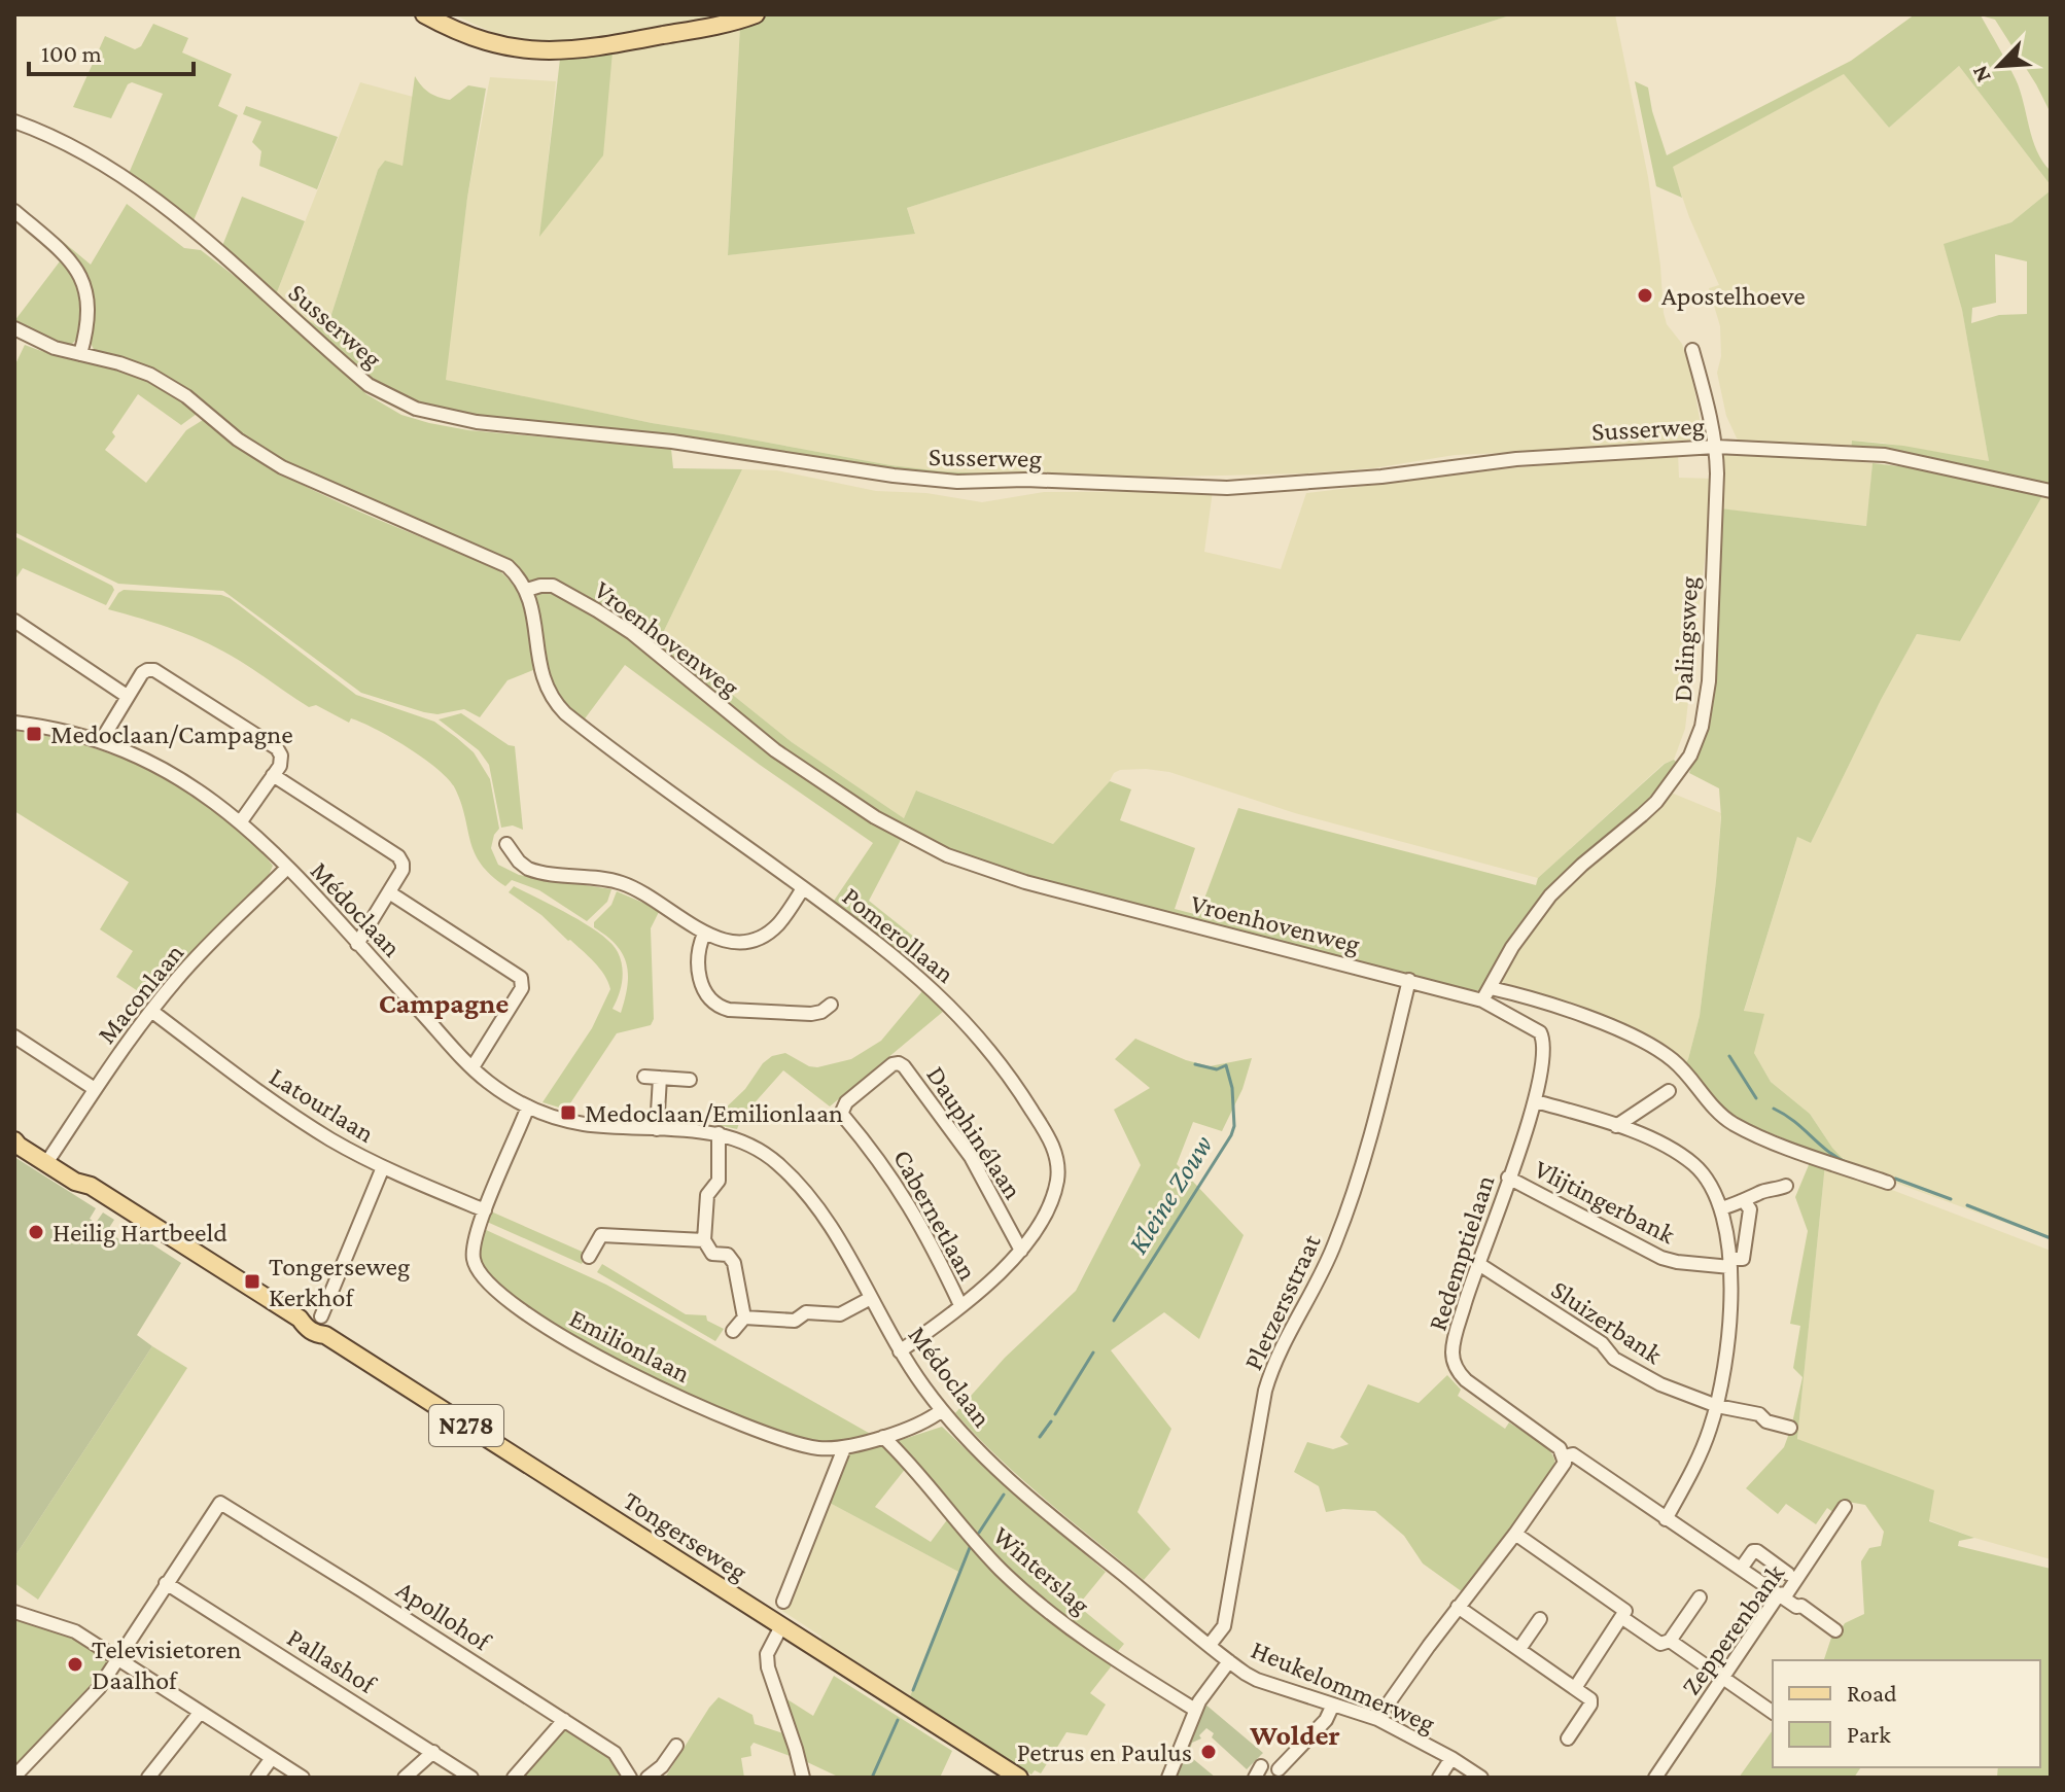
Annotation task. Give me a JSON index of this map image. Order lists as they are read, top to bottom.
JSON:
{
  "streets": {
    "main road": ["N278", "Tongerseweg"],
    "street": [
      "Susserweg",
      "Vroenhovenweg",
      "Dalingsweg",
      "Médoclaan",
      "Pomerollaan",
      "Maconlaan",
      "Latourlaan",
      "Dauphinélaan",
      "Vlijtingerbank",
      "Cabernetlaan",
      "Redemptielaan",
      "Pletzersstraat",
      "Sluizerbank",
      "Emilionlaan",
      "Winterslag",
      "Apollohof",
      "Zepperenbank",
      "Pallashof",
      "Heukelommerweg"
    ]
  },
  "crossings": [
    ["Susserweg", "Dalingsweg"],
    ["Vroenhovenweg", "Pomerollaan"],
    ["Vroenhovenweg", "Redemptielaan"],
    ["Vroenhovenweg", "Pletzersstraat"],
    ["Dalingsweg", "Redemptielaan"],
    ["Médoclaan", "Pomerollaan"],
    ["Médoclaan", "Maconlaan"],
    ["Médoclaan", "Pletzersstraat"],
    ["Médoclaan", "Emilionlaan"],
    ["Médoclaan", "Heukelommerweg"],
    ["Pomerollaan", "Dauphinélaan"],
    ["Pomerollaan", "Cabernetlaan"],
    ["Maconlaan", "Latourlaan"],
    ["Maconlaan", "Tongerseweg"],
    ["Latourlaan", "Emilionlaan"],
    ["Dauphinélaan", "Cabernetlaan"],
    ["Vlijtingerbank", "Redemptielaan"],
    ["Redemptielaan", "Pletzersstraat"],
    ["Redemptielaan", "Sluizerbank"],
    ["Redemptielaan", "Zepperenbank"],
    ["Emilionlaan", "Winterslag"],
    ["Apollohof", "Pallashof"]
  ],
  "districts": ["Campagne", "Wolder"],
  "water": ["Kleine Zouw"],
  "places": {
    "other": [
      "Apostelhoeve",
      "Heilig Hartbeeld",
      "Televisietoren Daalhof",
      "Petrus en Paulus"
    ],
    "transit": ["Medoclaan/Campagne", "Medoclaan/Emilionlaan", "Tongerseweg Kerkhof"]
  },
  "legend": ["Road", "Park"],
  "scale_bar": "100 m",
  "north": "bottom left"
}
